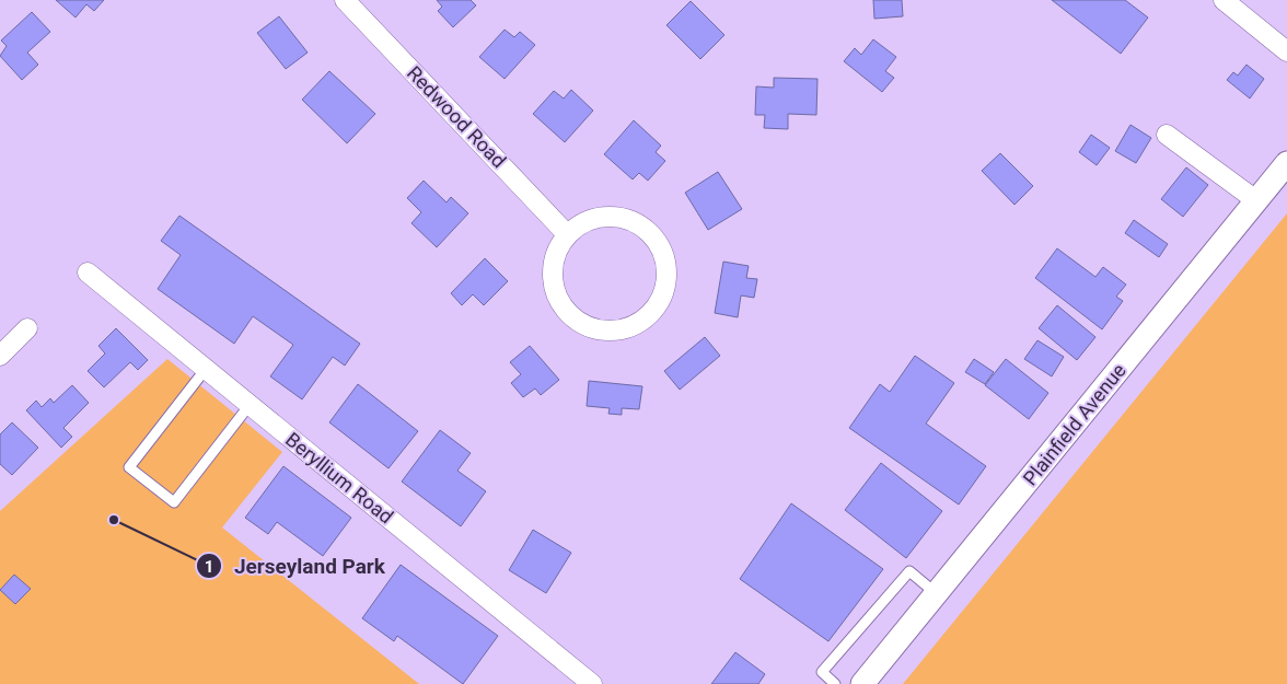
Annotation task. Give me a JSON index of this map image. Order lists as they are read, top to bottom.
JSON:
{
  "streets": {
    "street": ["Redwood Road", "Plainfield Avenue", "Beryllium Road"]
  },
  "places": ["Jerseyland Park"]
}
